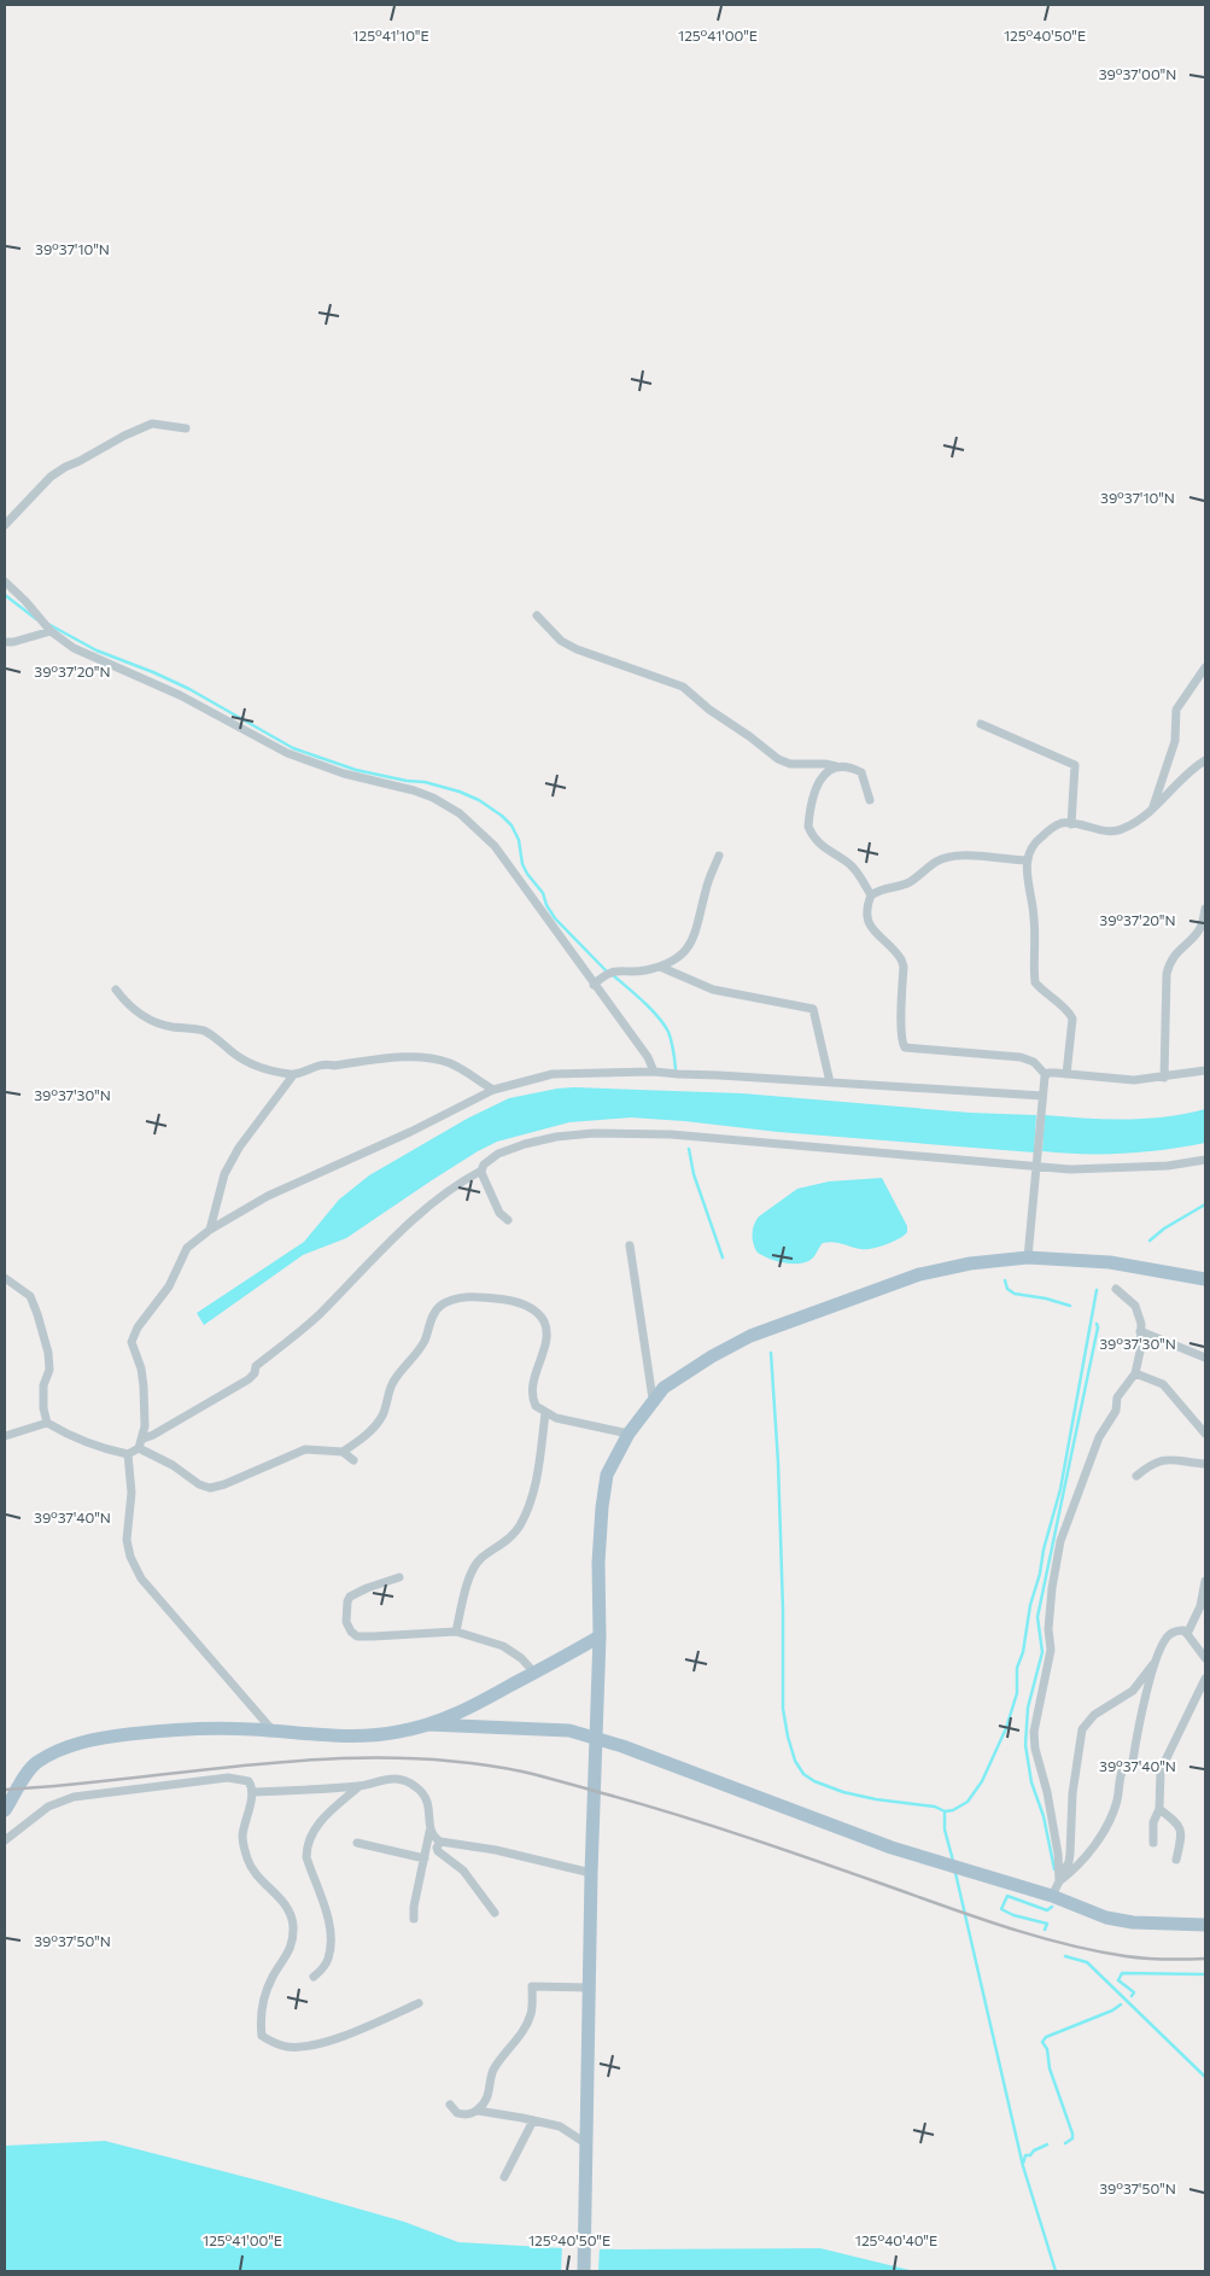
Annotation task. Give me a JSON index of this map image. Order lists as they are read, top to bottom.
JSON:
{
  "coordinates": [
    "125°41'10\"E",
    "125°41'00\"E",
    "125°40'50\"E",
    "39°37'00\"N",
    "39°37'10\"N",
    "39°37'20\"N",
    "39°37'30\"N",
    "39°37'40\"N",
    "39°37'50\"N",
    "125°40'40\"E"
  ]
}
